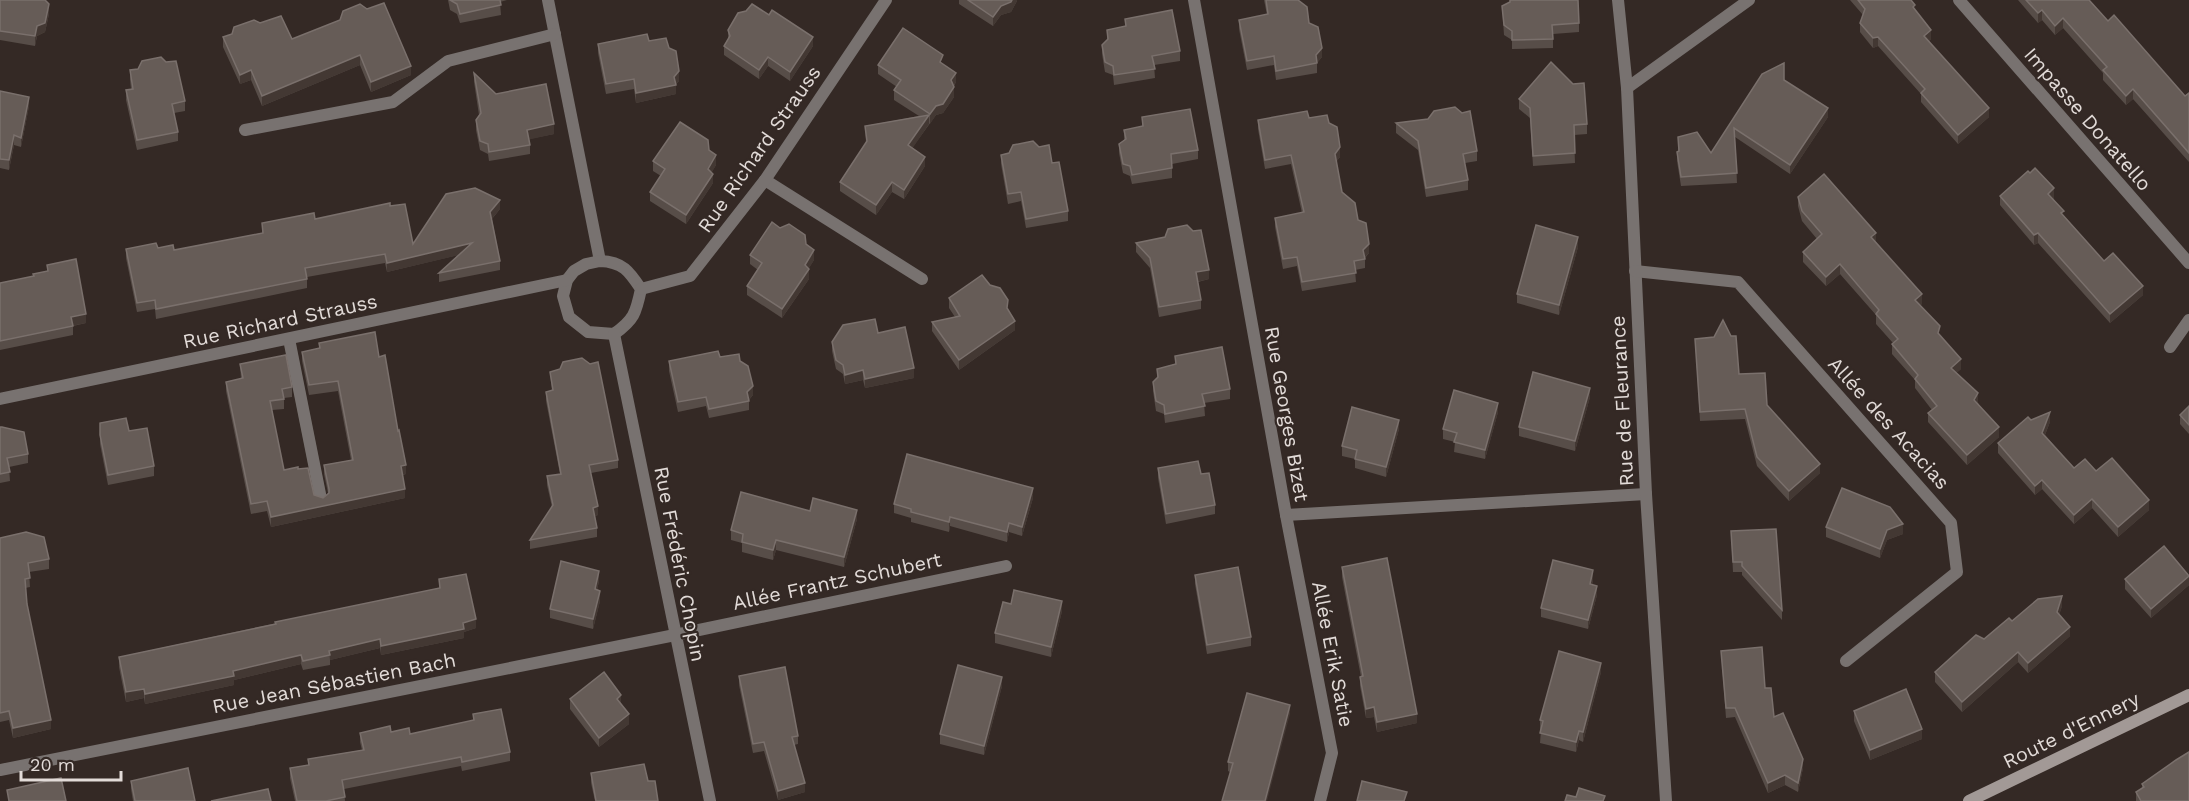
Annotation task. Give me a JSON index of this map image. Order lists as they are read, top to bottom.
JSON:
{
  "streets": {
    "street": [
      "Impasse Donatello",
      "Rue Richard Strauss",
      "Rue de Fleurance",
      "Rue Georges Bizet",
      "Allée des Acacias",
      "Rue Frédéric Chopin",
      "Allée Frantz Schubert",
      "Allée Erik Satie",
      "Rue Jean Sébastien Bach",
      "Route d'Ennery"
    ]
  },
  "crossings": [
    ["Rue Richard Strauss", "Rue Frédéric Chopin"],
    ["Rue de Fleurance", "Rue Georges Bizet"],
    ["Rue de Fleurance", "Allée des Acacias"],
    ["Rue Georges Bizet", "Allée Erik Satie"],
    ["Rue Frédéric Chopin", "Allée Frantz Schubert"],
    ["Rue Frédéric Chopin", "Rue Jean Sébastien Bach"],
    ["Allée Frantz Schubert", "Rue Jean Sébastien Bach"]
  ],
  "scale_bar": "20 m"
}
